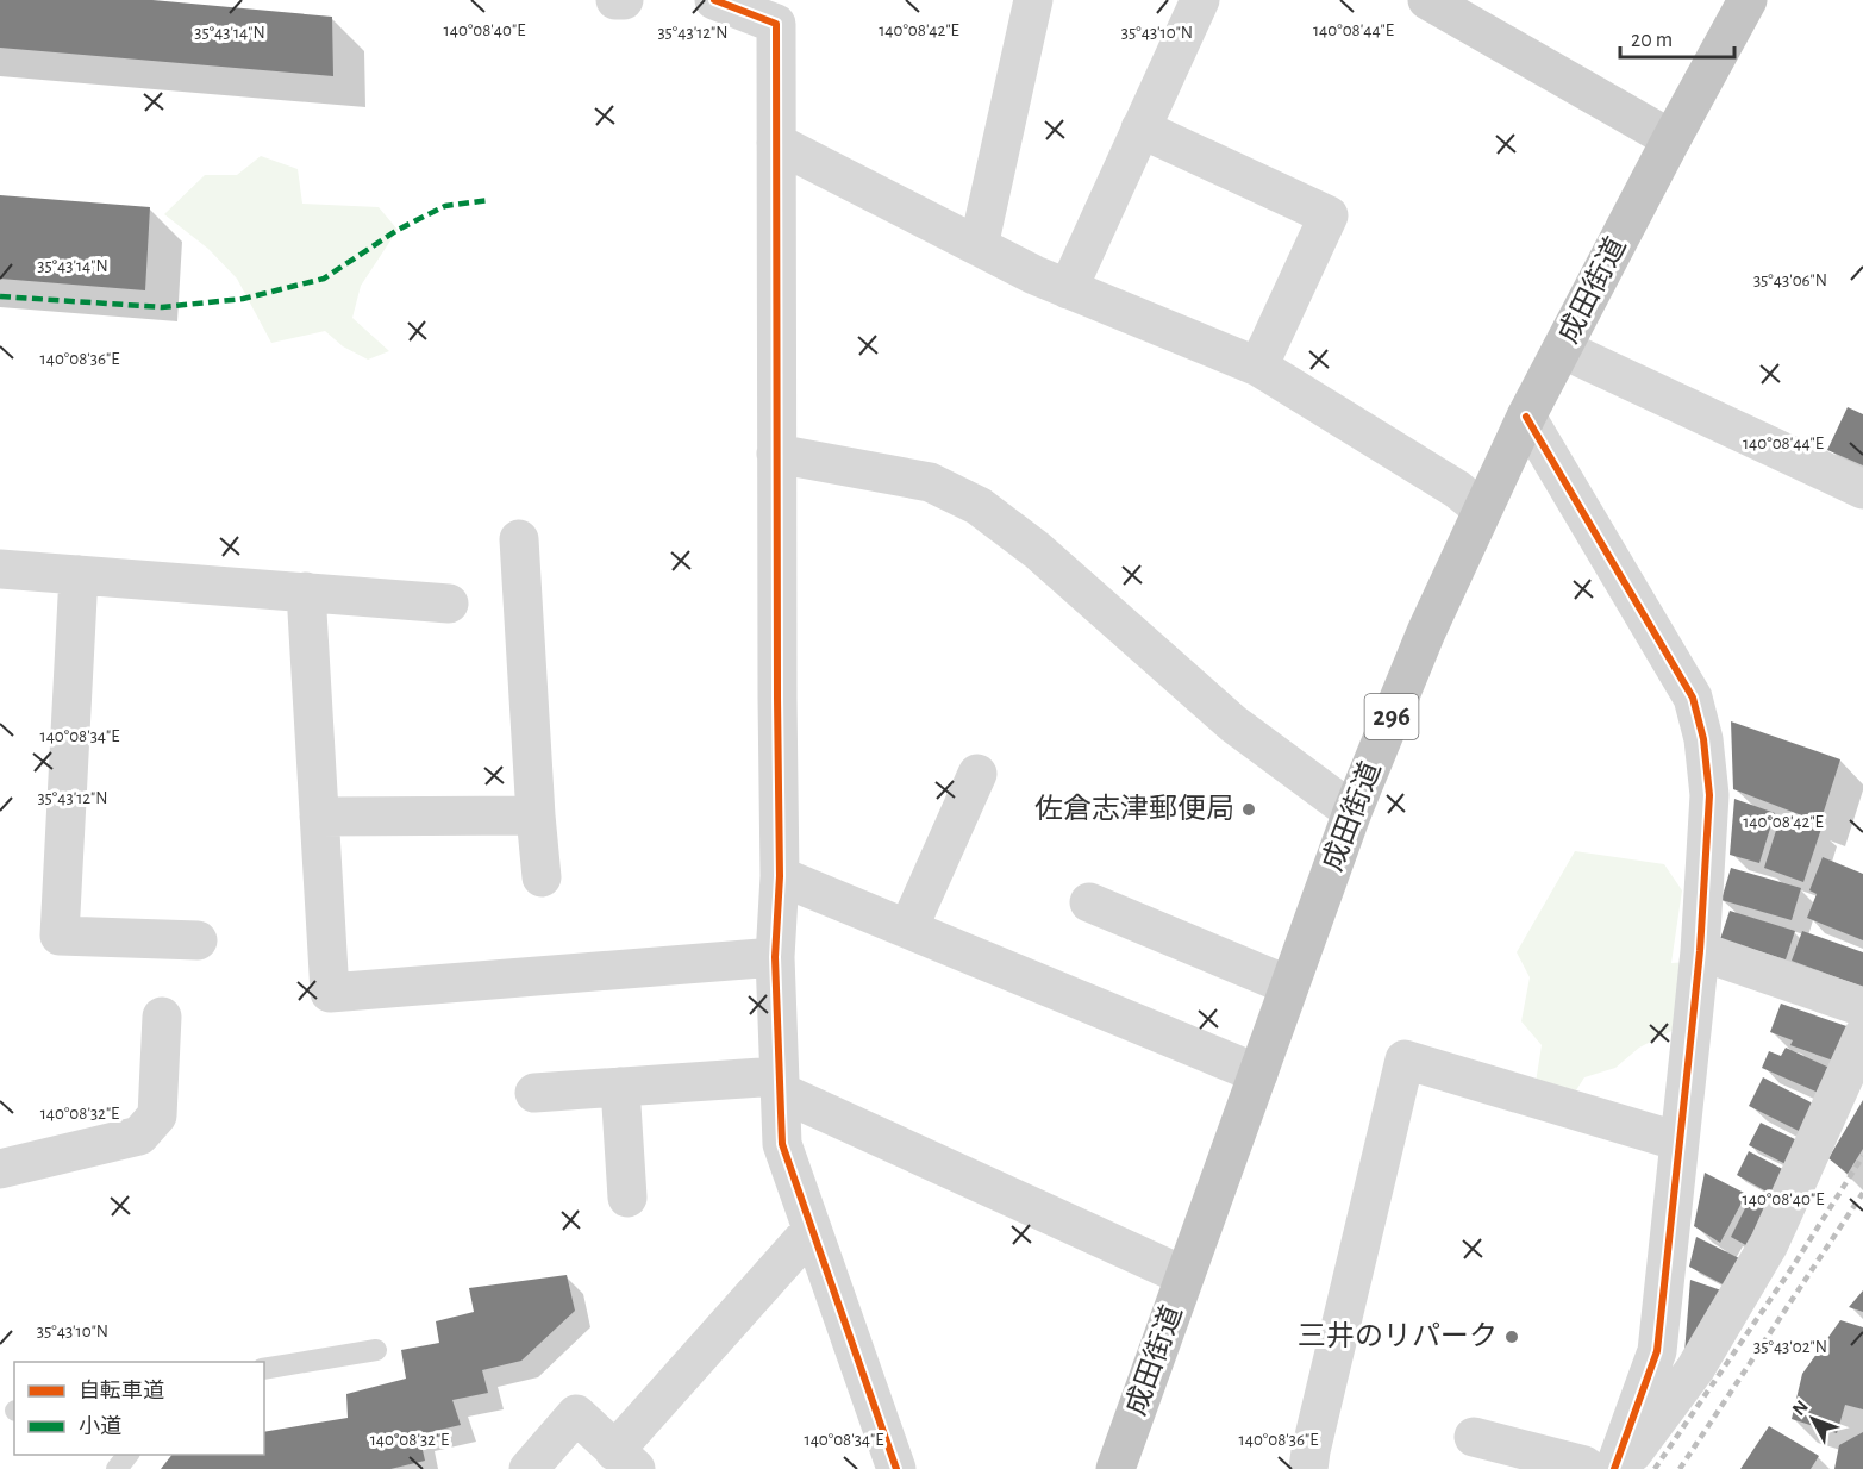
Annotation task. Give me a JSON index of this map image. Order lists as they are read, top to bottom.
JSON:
{
  "streets": {
    "highway": ["成田街道", "296"]
  },
  "places": ["佐倉志津郵便局", "三井のリパーク"],
  "legend": ["自転車道", "小道"],
  "scale_bar": "20 m",
  "north": "top left",
  "coordinates": [
    "140°08'40\"E",
    "140°08'42\"E",
    "140°08'44\"E",
    "35°43'14\"N",
    "35°43'12\"N",
    "35°43'10\"N",
    "35°43'06\"N",
    "140°08'36\"E",
    "140°08'34\"E",
    "140°08'32\"E",
    "35°43'02\"N"
  ]
}
